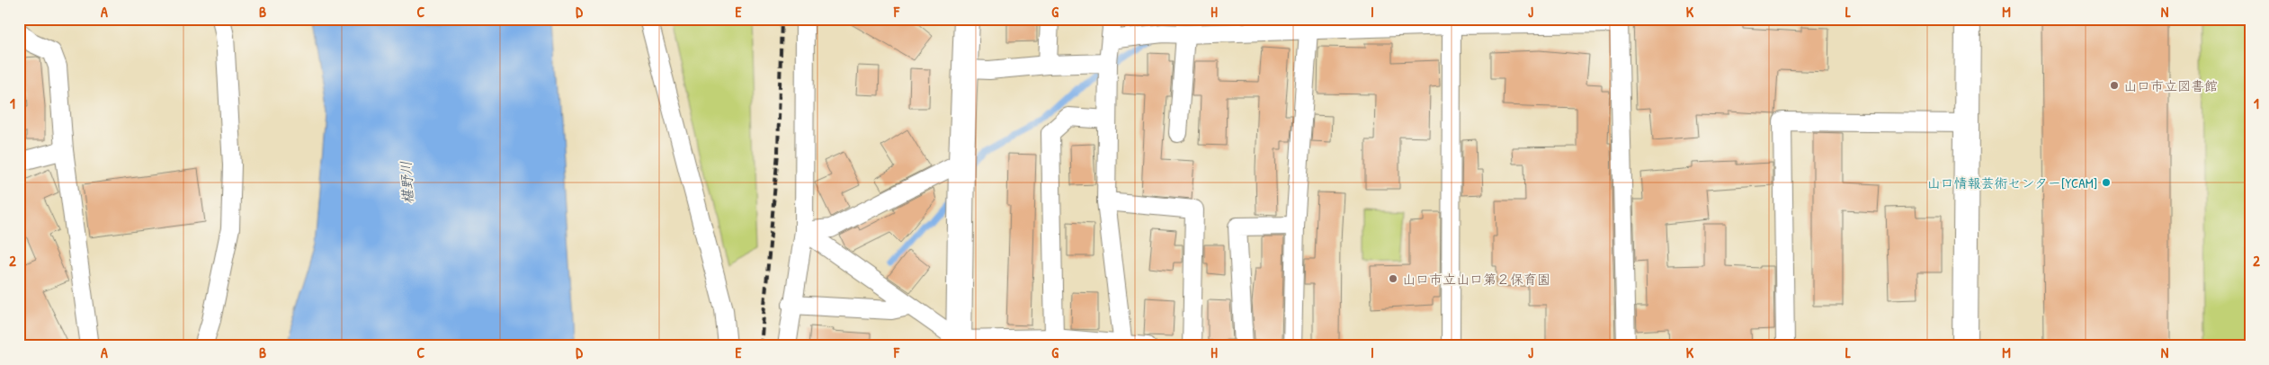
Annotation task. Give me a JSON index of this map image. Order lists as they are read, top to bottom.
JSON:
{
  "water": ["椹野川"],
  "places": ["山口市立図書館", "山口情報芸術センター[YCAM]", "山口市立山口第２保育園"],
  "grid": {
    "columns": [
      "A",
      "B",
      "C",
      "D",
      "E",
      "F",
      "G",
      "H",
      "I",
      "J",
      "K",
      "L",
      "M",
      "N"
    ],
    "rows": ["1", "2"]
  }
}
